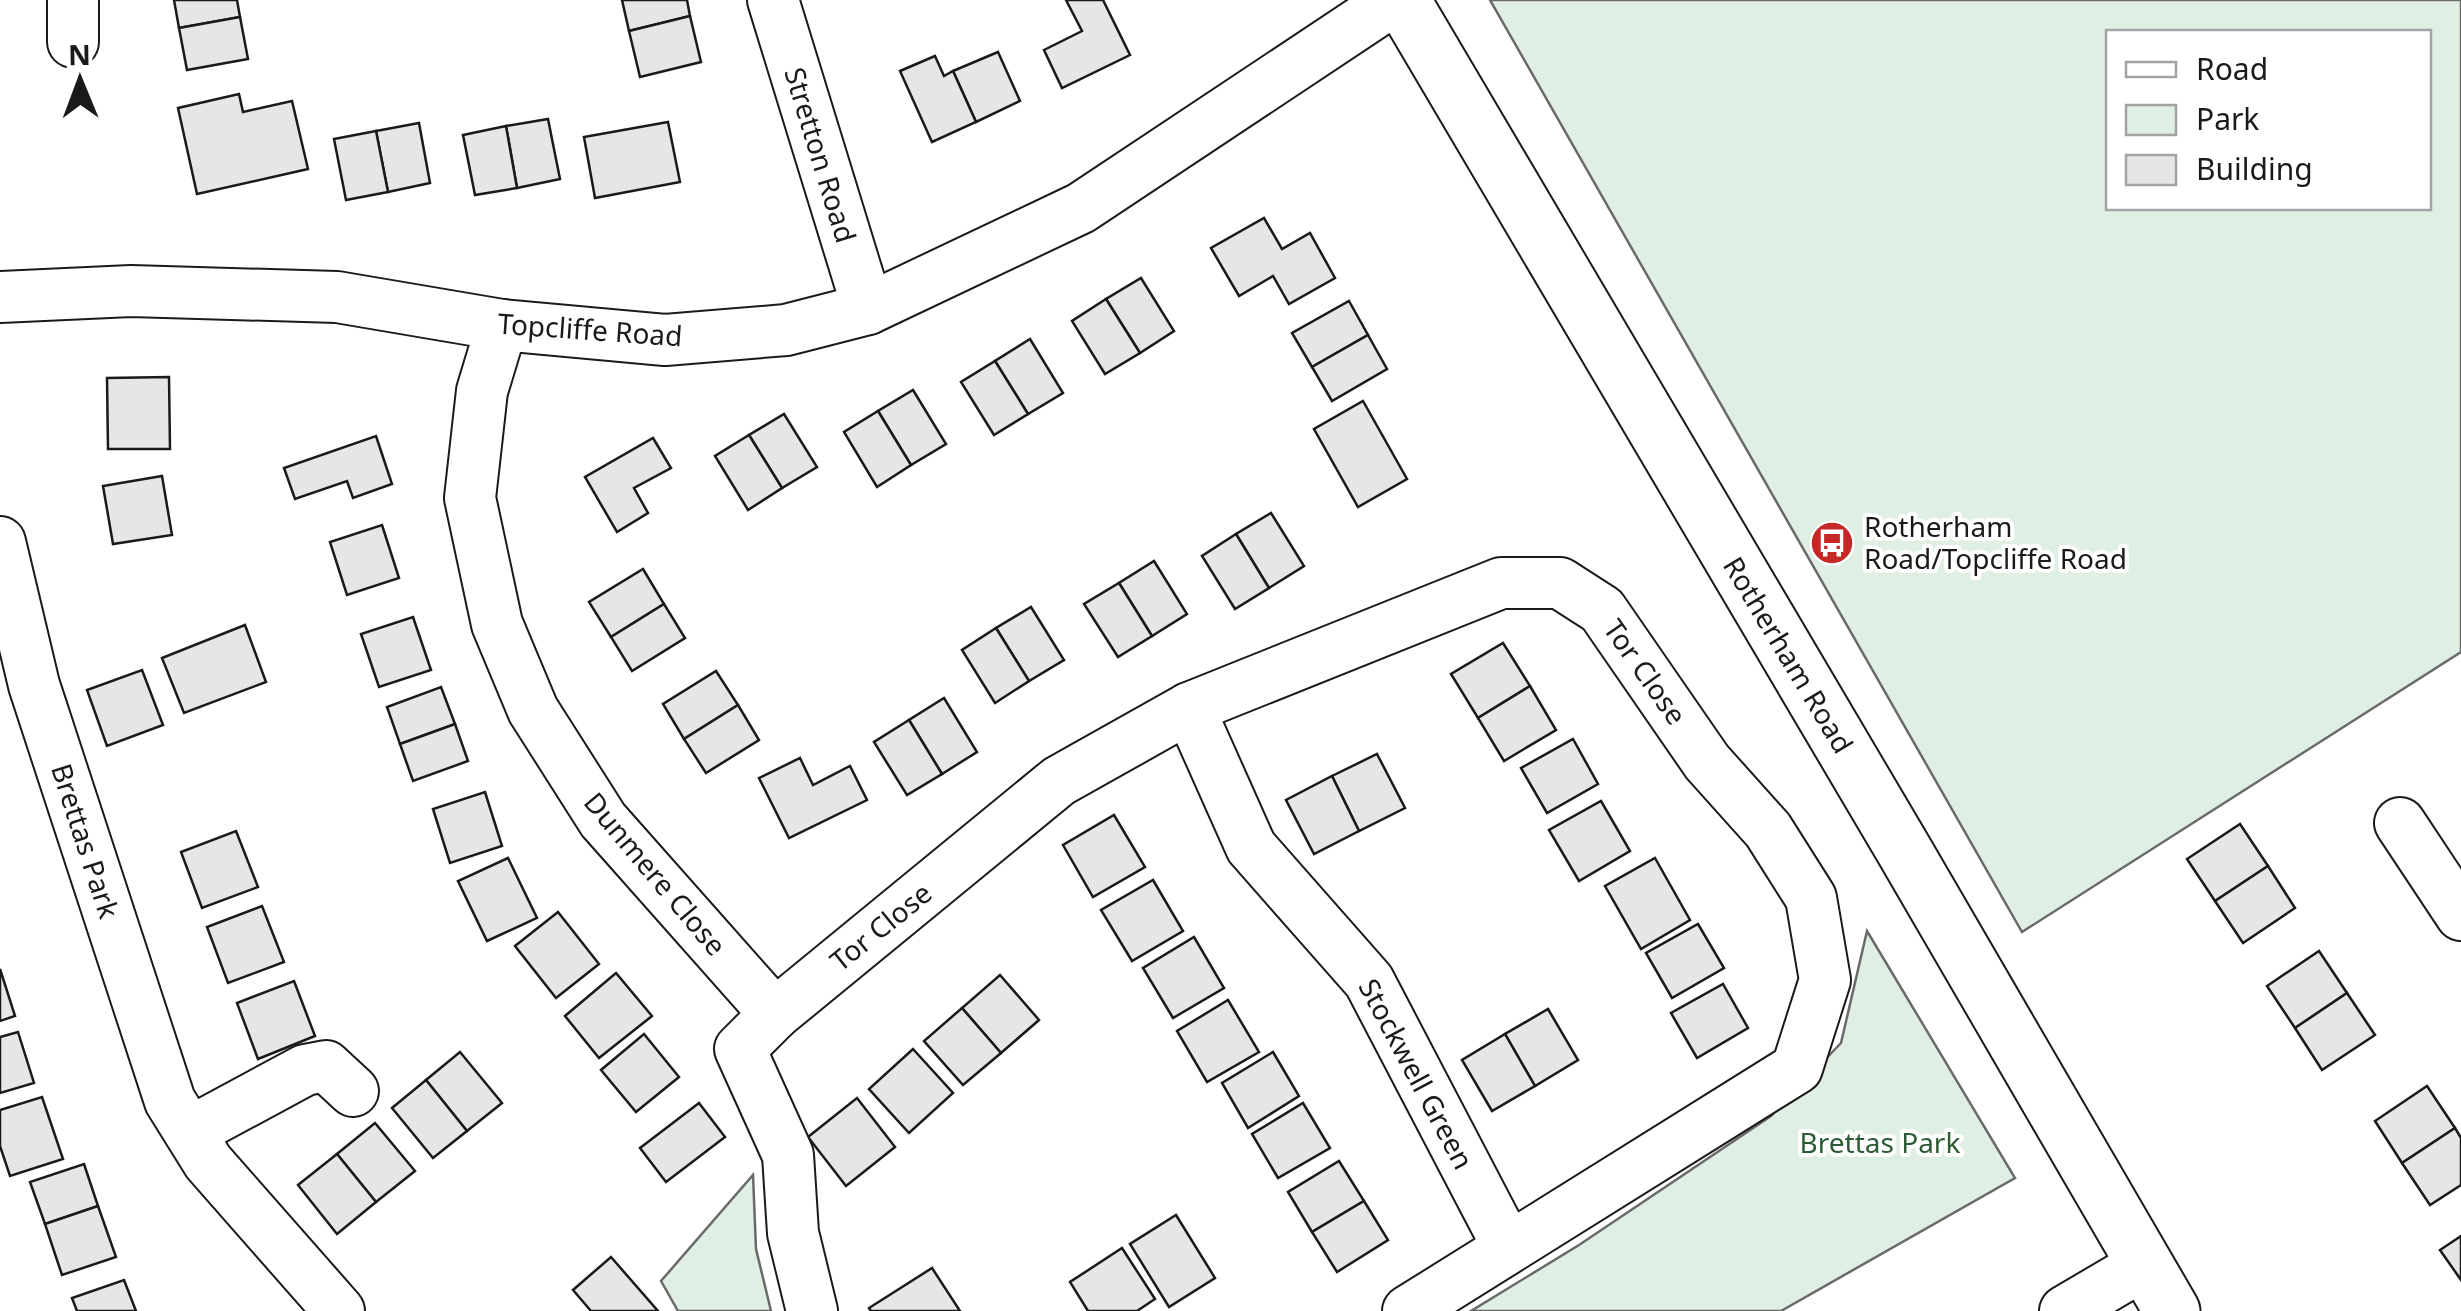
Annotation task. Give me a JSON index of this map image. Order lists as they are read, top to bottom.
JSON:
{
  "streets": {
    "main road": ["Rotherham Road"],
    "street": [
      "Stretton Road",
      "Topcliffe Road",
      "Tor Close",
      "Brettas Park",
      "Dunmere Close",
      "Stockwell Green"
    ]
  },
  "crossings": [
    ["Stretton Road", "Topcliffe Road"],
    ["Topcliffe Road", "Dunmere Close"],
    ["Tor Close", "Dunmere Close"],
    ["Tor Close", "Stockwell Green"]
  ],
  "parks": ["Brettas Park"],
  "places": {
    "bus stop": ["Rotherham Road/Topcliffe Road"]
  },
  "legend": ["Road", "Park", "Building"],
  "north": "top"
}
